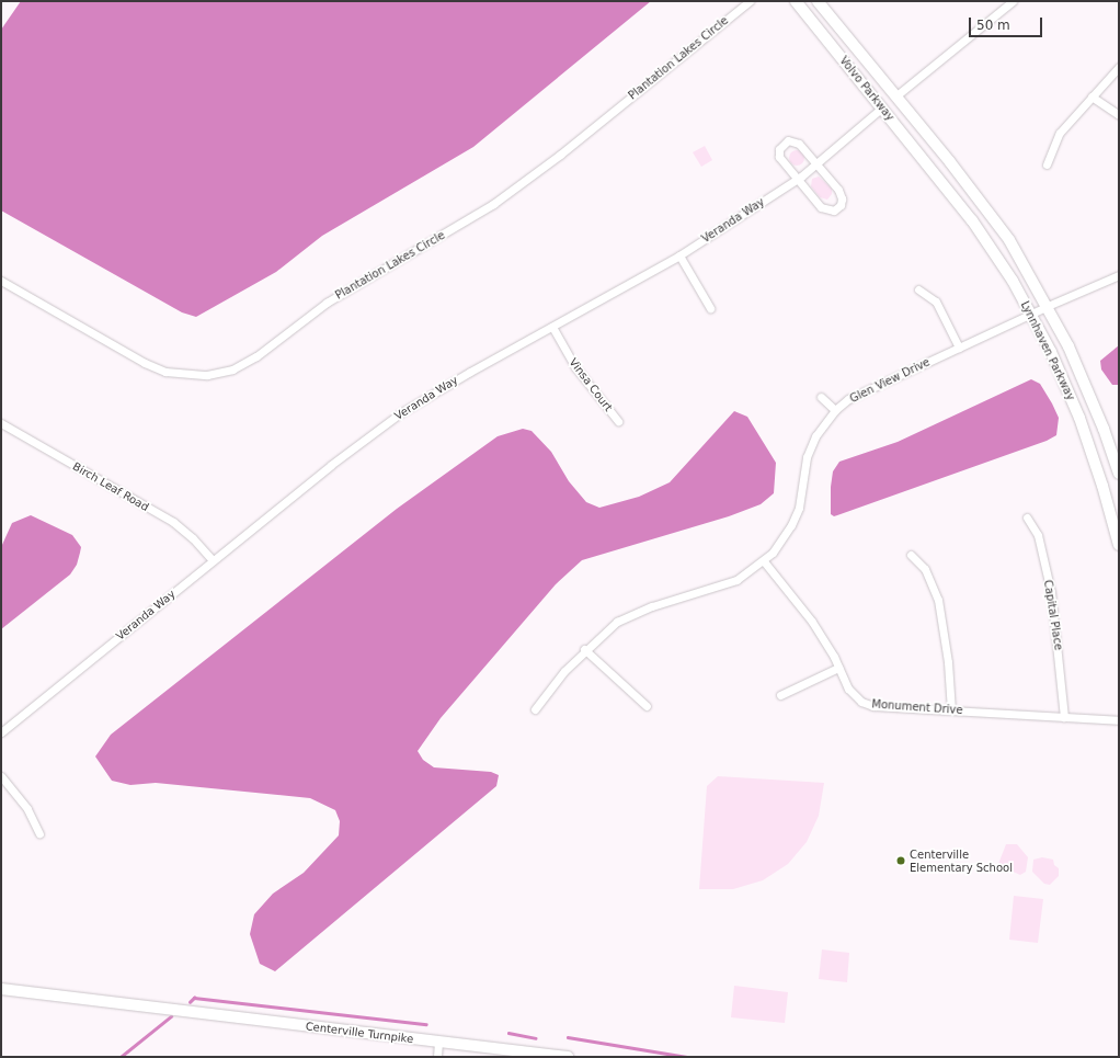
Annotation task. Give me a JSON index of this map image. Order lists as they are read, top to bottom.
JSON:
{
  "streets": {
    "main road": ["Volvo Parkway", "Lynnhaven Parkway", "Centerville Turnpike"],
    "street": [
      "Plantation Lakes Circle",
      "Veranda Way",
      "Glen View Drive",
      "Vinsa Court",
      "Birch Leaf Road",
      "Capital Place",
      "Monument Drive"
    ]
  },
  "crossings": [
    ["Volvo Parkway", "Veranda Way"],
    ["Volvo Parkway", "Lynnhaven Parkway"],
    ["Veranda Way", "Vinsa Court"],
    ["Veranda Way", "Birch Leaf Road"],
    ["Lynnhaven Parkway", "Glen View Drive"],
    ["Glen View Drive", "Monument Drive"],
    ["Capital Place", "Monument Drive"]
  ],
  "places": ["Centerville Elementary School"],
  "scale_bar": "50 m"
}
